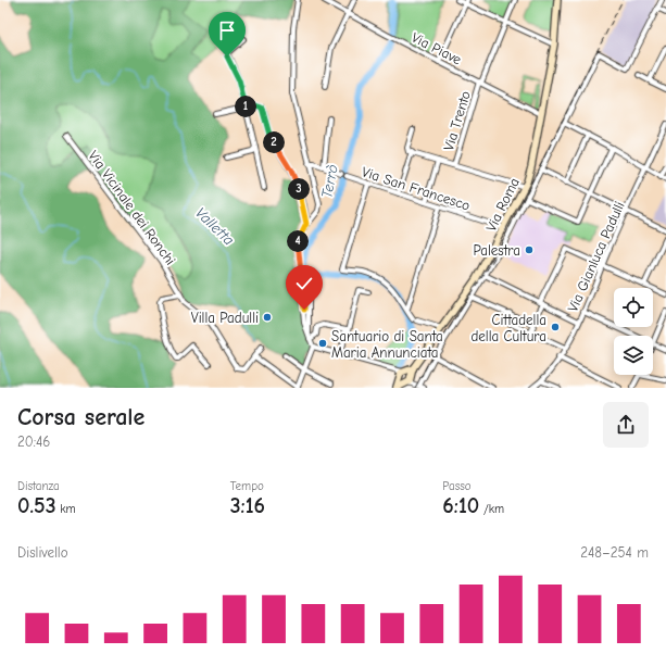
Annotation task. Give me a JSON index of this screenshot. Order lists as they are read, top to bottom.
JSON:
{
  "streets": {
    "street": [
      "Via Piave",
      "Via Trento",
      "Via San Francesco",
      "Via Roma",
      "Via Vicinale dei Ronchi",
      "Via Gianluca Padulli"
    ]
  },
  "crossings": [
    ["Via Piave", "Via Trento"],
    ["Via Piave", "Via Roma"],
    ["Via San Francesco", "Via Roma"]
  ],
  "water": ["Terrò", "Valletta"],
  "places": [
    "Palestra",
    "Villa Padulli",
    "Cittadella della Cultura",
    "Santuario di Santa Maria Annunciata"
  ],
  "page": {
    "pins": [
      "1",
      "2",
      "3",
      "4"
    ],
    "heading": ["Corsa serale", "20:46"],
    "stats": [
      ["Distanza", "0.53 km"],
      ["Tempo", "3:16"],
      ["Passo", "6:10 /km"]
    ],
    "chart": ["Dislivello", "248–254 m"]
  }
}
